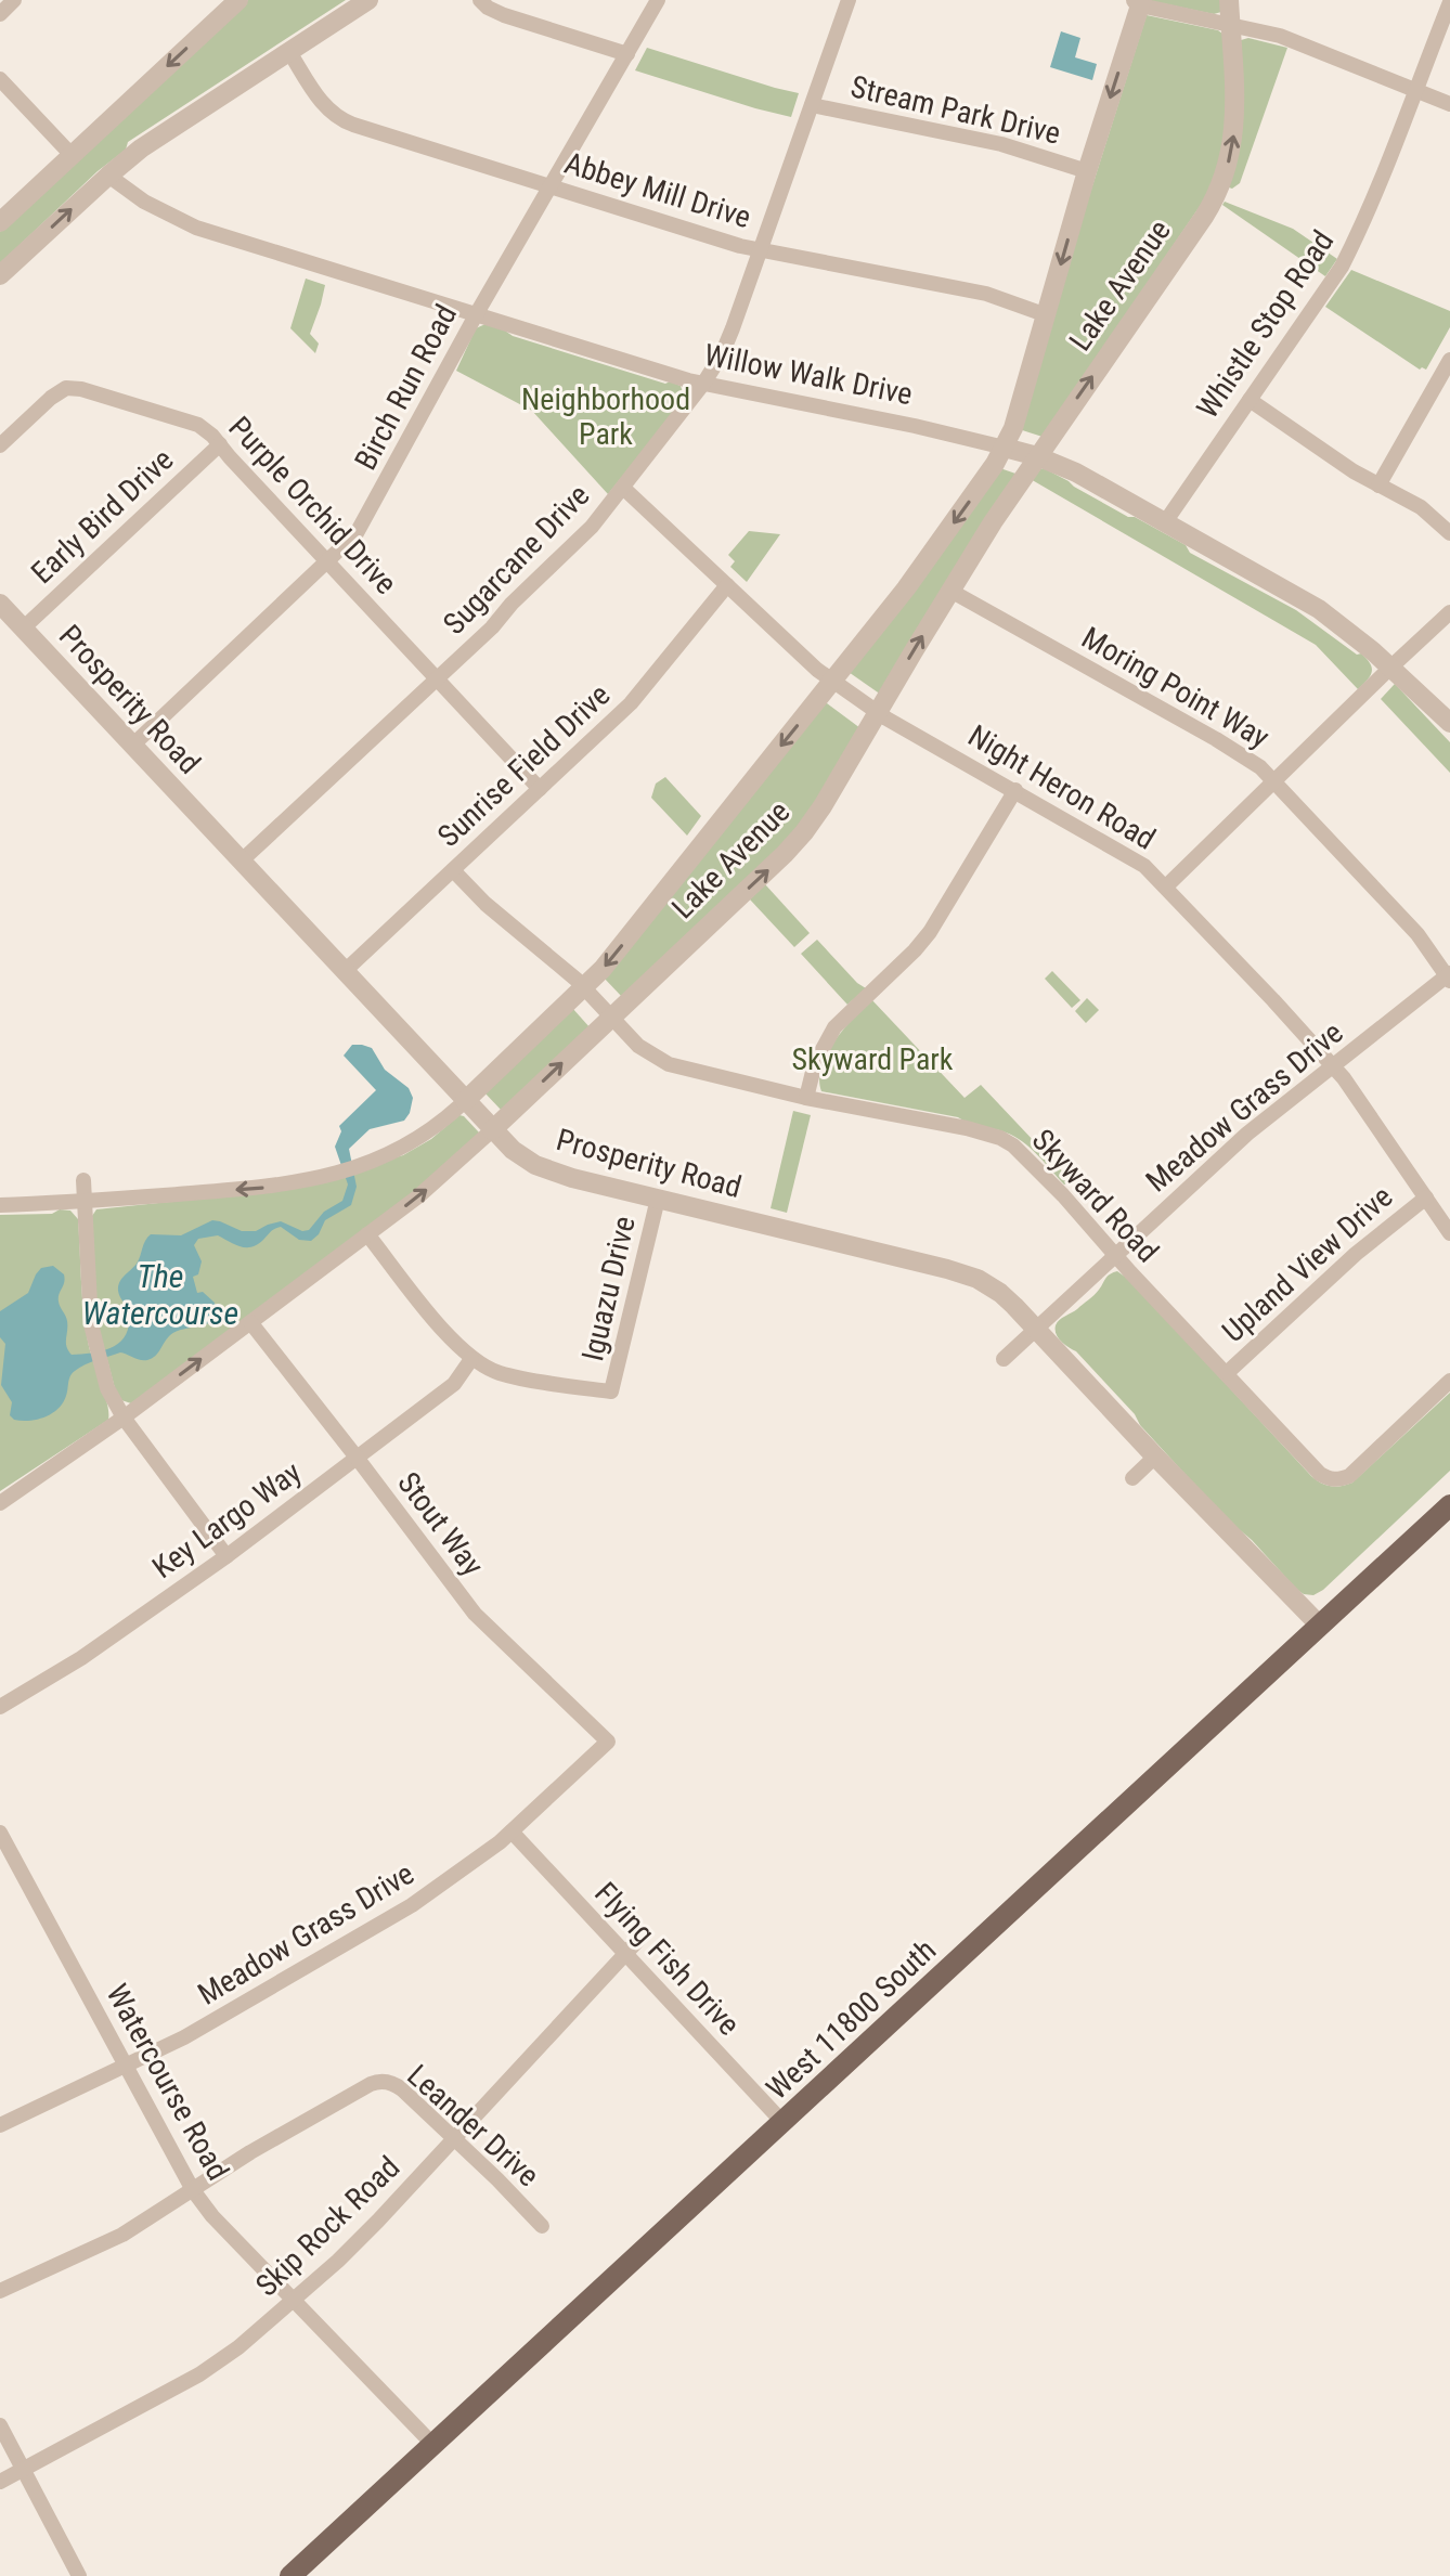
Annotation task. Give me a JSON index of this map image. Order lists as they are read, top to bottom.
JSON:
{
  "streets": {
    "main road": ["West 11800 South"],
    "street": [
      "Stream Park Drive",
      "Abbey Mill Drive",
      "Lake Avenue",
      "Whistle Stop Road",
      "Willow Walk Drive",
      "Birch Run Road",
      "Purple Orchid Drive",
      "Early Bird Drive",
      "Sugarcane Drive",
      "Moring Point Way",
      "Prosperity Road",
      "Sunrise Field Drive",
      "Night Heron Road",
      "Meadow Grass Drive",
      "Skyward Road",
      "Upland View Drive",
      "Iguazu Drive",
      "Key Largo Way",
      "Stout Way",
      "Flying Fish Drive",
      "Watercourse Road",
      "Leander Drive",
      "Skip Rock Road"
    ]
  },
  "crossings": [
    ["Stream Park Drive", "Lake Avenue"],
    ["Stream Park Drive", "Sugarcane Drive"],
    ["Abbey Mill Drive", "Lake Avenue"],
    ["Abbey Mill Drive", "Birch Run Road"],
    ["Abbey Mill Drive", "Sugarcane Drive"],
    ["Lake Avenue", "Willow Walk Drive"],
    ["Lake Avenue", "Moring Point Way"],
    ["Lake Avenue", "Prosperity Road"],
    ["Lake Avenue", "Night Heron Road"],
    ["Lake Avenue", "Skyward Road"],
    ["Lake Avenue", "Stout Way"],
    ["Whistle Stop Road", "Willow Walk Drive"],
    ["Willow Walk Drive", "Birch Run Road"],
    ["Willow Walk Drive", "Sugarcane Drive"],
    ["Birch Run Road", "Purple Orchid Drive"],
    ["Birch Run Road", "Prosperity Road"],
    ["Purple Orchid Drive", "Early Bird Drive"],
    ["Purple Orchid Drive", "Sugarcane Drive"],
    ["Purple Orchid Drive", "Sunrise Field Drive"],
    ["Early Bird Drive", "Prosperity Road"],
    ["Sugarcane Drive", "Prosperity Road"],
    ["Sugarcane Drive", "Night Heron Road"],
    ["Moring Point Way", "Meadow Grass Drive"],
    ["Prosperity Road", "Sunrise Field Drive"],
    ["Prosperity Road", "Meadow Grass Drive"],
    ["Prosperity Road", "Iguazu Drive"],
    ["Prosperity Road", "West 11800 South"],
    ["Sunrise Field Drive", "Night Heron Road"],
    ["Sunrise Field Drive", "Skyward Road"],
    ["Night Heron Road", "Meadow Grass Drive"],
    ["Night Heron Road", "Upland View Drive"],
    ["Meadow Grass Drive", "Skyward Road"],
    ["Meadow Grass Drive", "Stout Way"],
    ["Meadow Grass Drive", "Flying Fish Drive"],
    ["Meadow Grass Drive", "Watercourse Road"],
    ["Skyward Road", "Upland View Drive"],
    ["Iguazu Drive", "Key Largo Way"],
    ["Key Largo Way", "Stout Way"],
    ["Flying Fish Drive", "West 11800 South"],
    ["Flying Fish Drive", "Skip Rock Road"],
    ["West 11800 South", "Watercourse Road"],
    ["Watercourse Road", "Leander Drive"],
    ["Watercourse Road", "Skip Rock Road"],
    ["Leander Drive", "Skip Rock Road"]
  ],
  "water": ["The Watercourse"],
  "parks": ["Neighborhood Park", "Skyward Park"]
}
